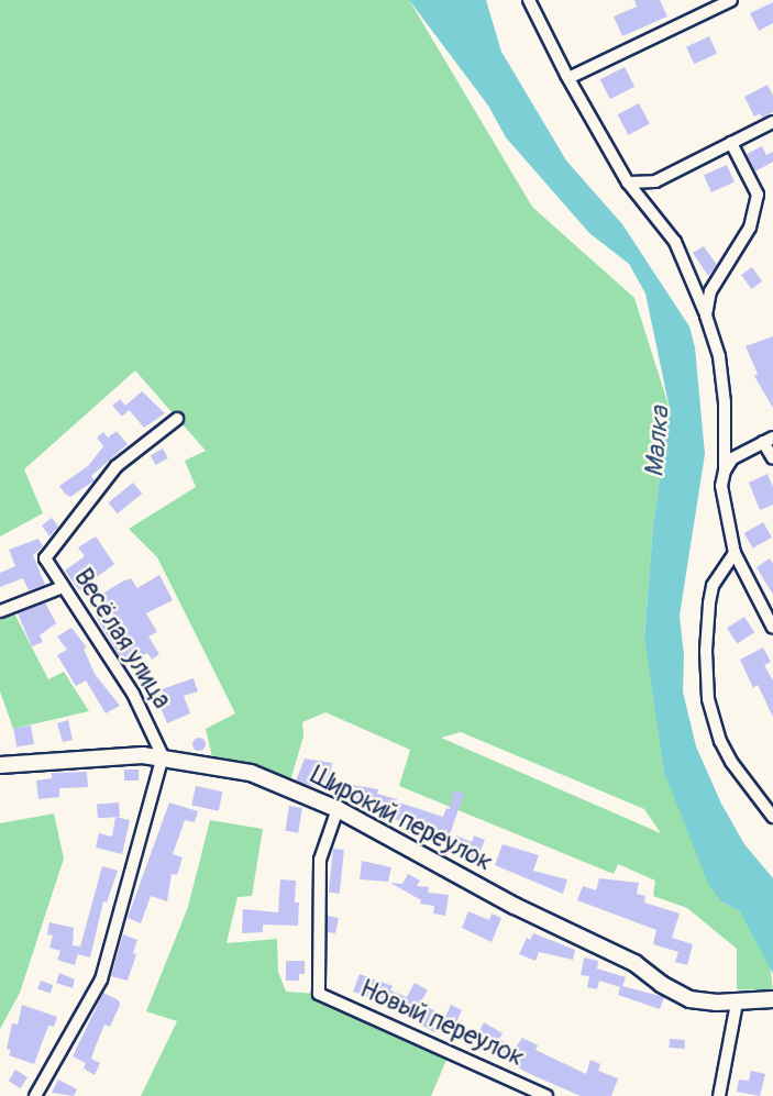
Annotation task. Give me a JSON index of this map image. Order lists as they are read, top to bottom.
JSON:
{
  "streets": {
    "street": ["Весёлая улица", "Широкий переулок", "Новый переулок"]
  },
  "crossings": [
    ["Весёлая улица", "Широкий переулок"],
    ["Широкий переулок", "Новый переулок"]
  ],
  "water": ["Малка"]
}
